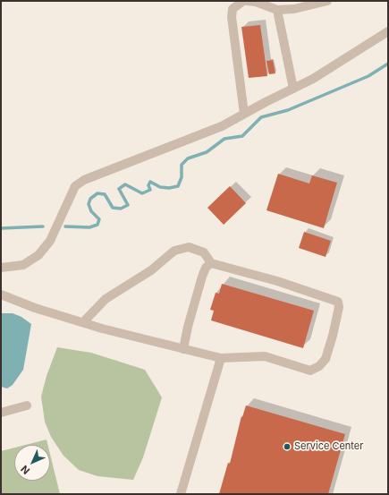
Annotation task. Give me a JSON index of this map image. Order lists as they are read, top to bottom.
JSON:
{
  "places": ["Service Center"],
  "north": "bottom left"
}
